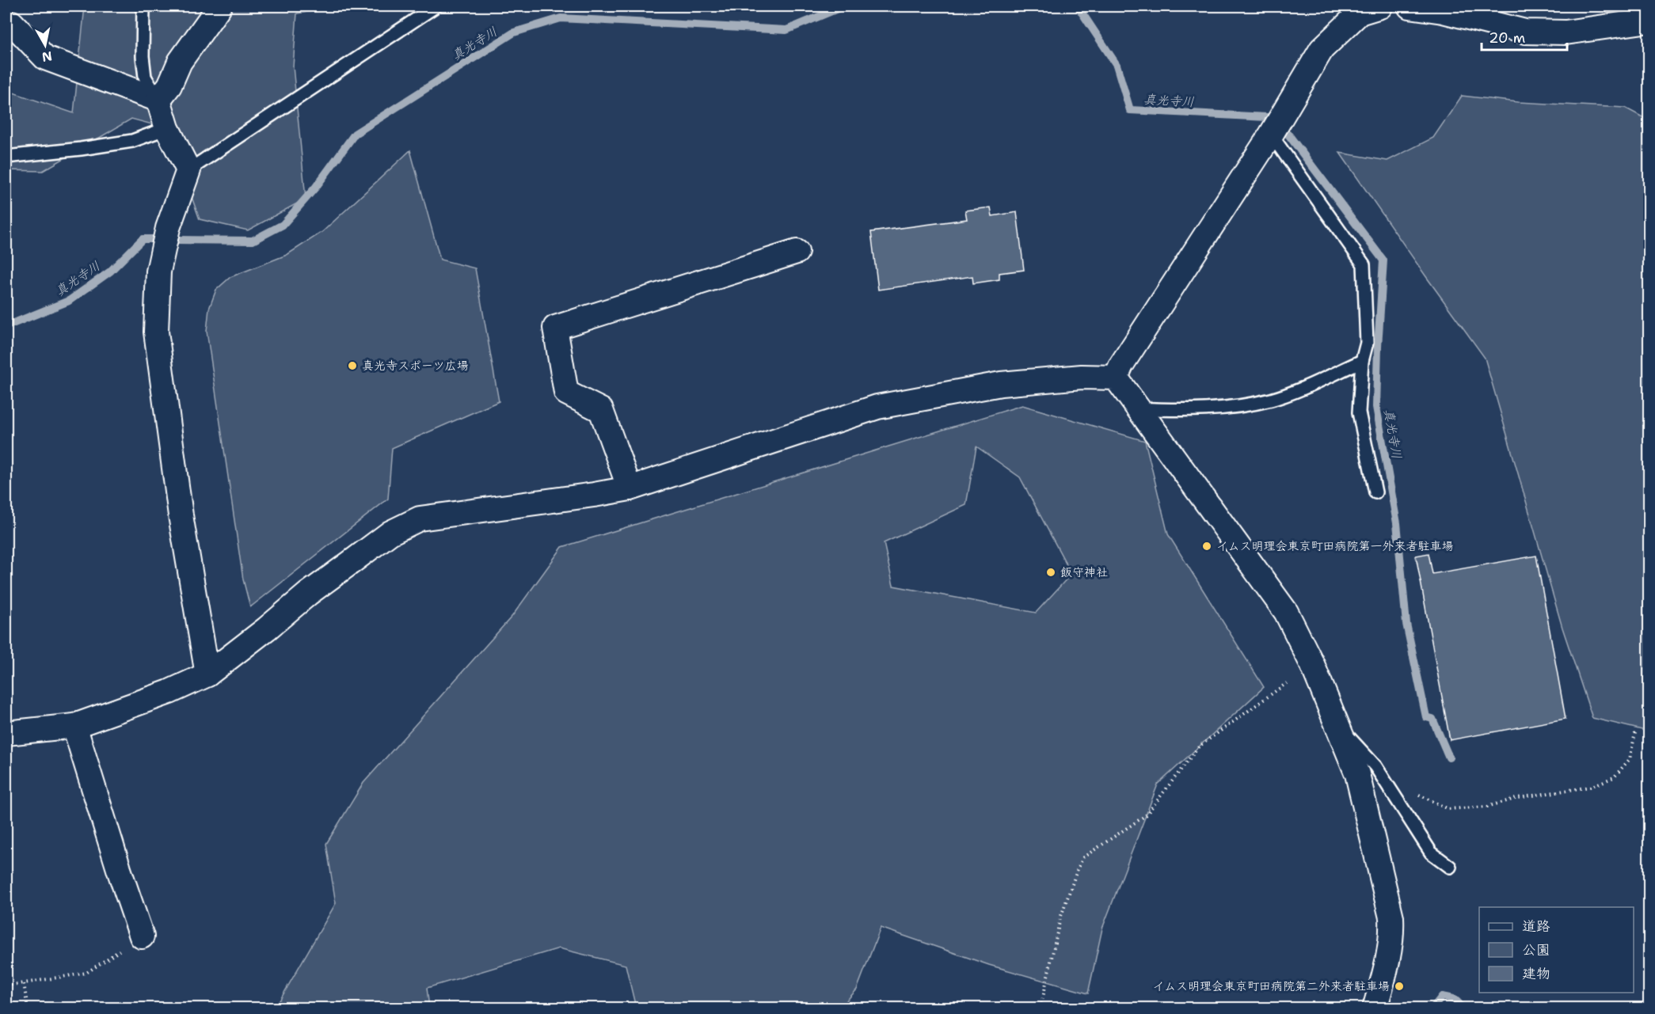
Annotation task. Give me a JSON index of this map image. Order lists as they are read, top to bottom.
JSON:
{
  "water": ["真光寺川"],
  "places": [
    "真光寺スポーツ広場",
    "イムス明理会東京町田病院第一外来者駐車場",
    "飯守神社",
    "イムス明理会東京町田病院第二外来者駐車場"
  ],
  "legend": ["道路", "公園", "建物"],
  "scale_bar": "20 m",
  "north": "bottom"
}
